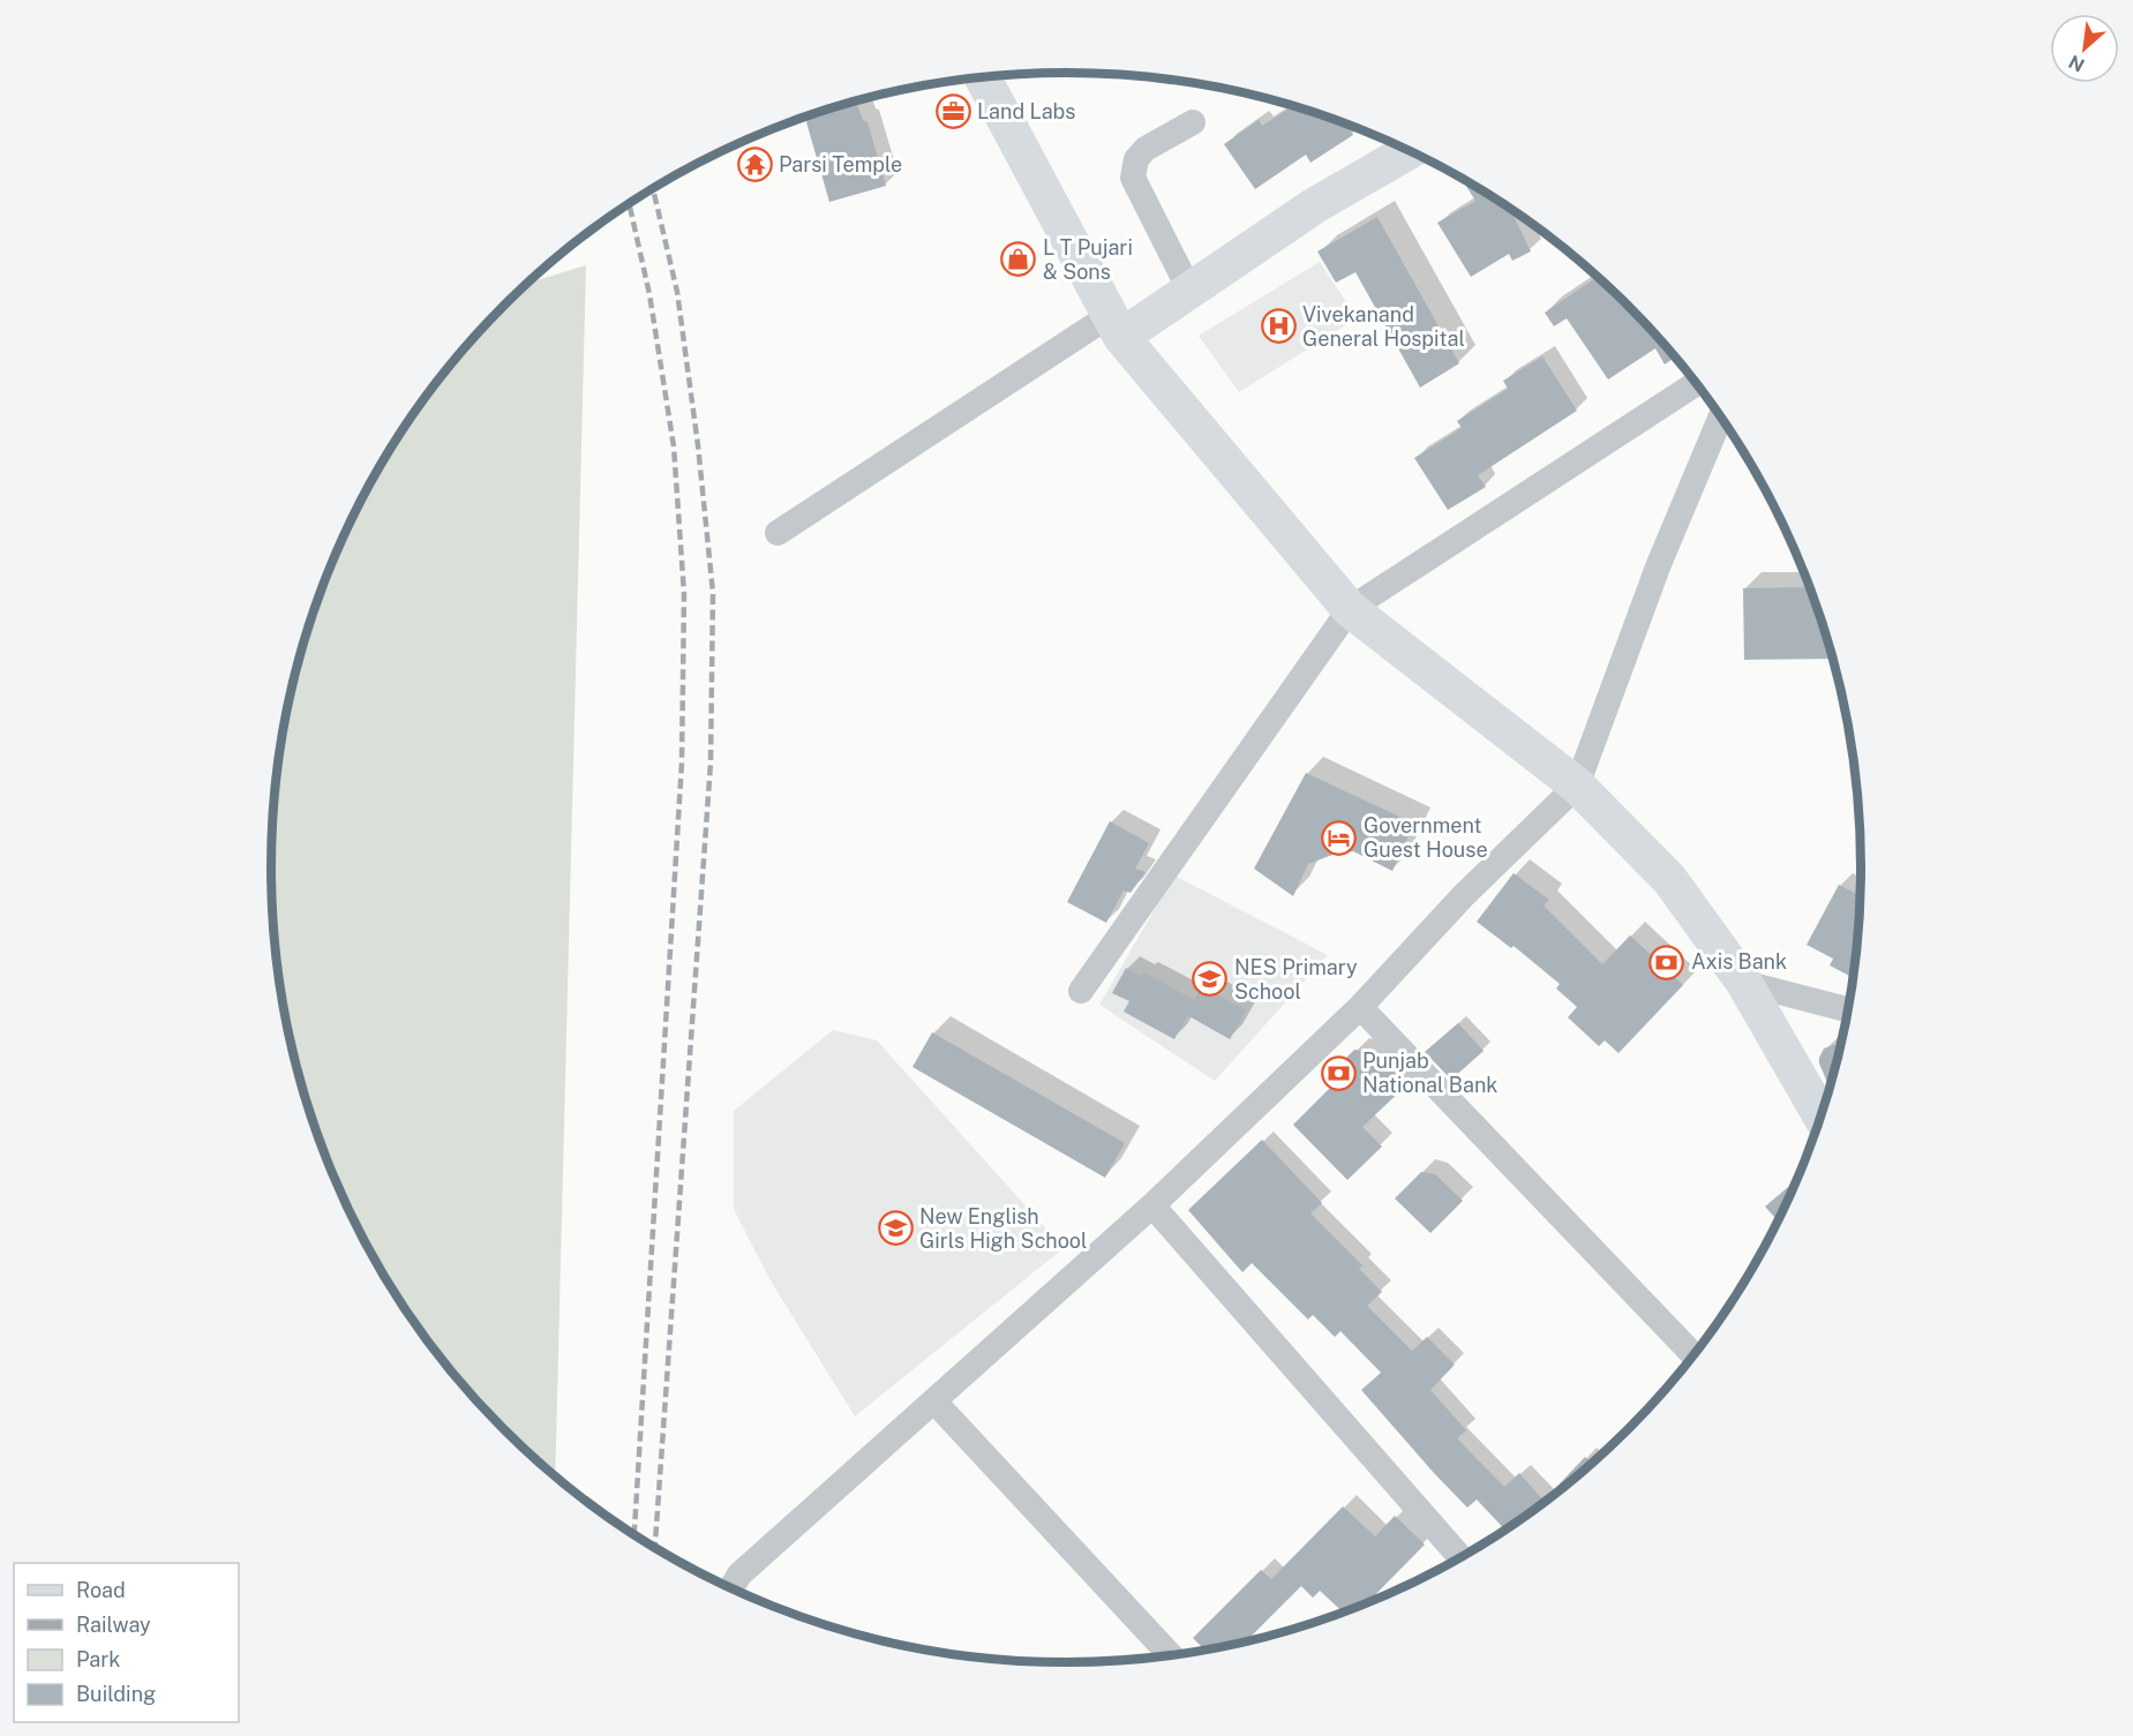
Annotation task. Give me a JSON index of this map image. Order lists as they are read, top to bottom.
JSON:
{
  "places": {
    "office": ["Land Labs"],
    "temple": ["Parsi Temple"],
    "shop": ["L T Pujari & Sons"],
    "hospital": ["Vivekanand General Hospital"],
    "hotel": ["Government Guest House"],
    "bank": ["Axis Bank", "Punjab National Bank"],
    "school or university": ["NES Primary School", "New English Girls High School"]
  },
  "legend": [
    "Road",
    "Railway",
    "Park",
    "Building"
  ],
  "north": "bottom left"
}
